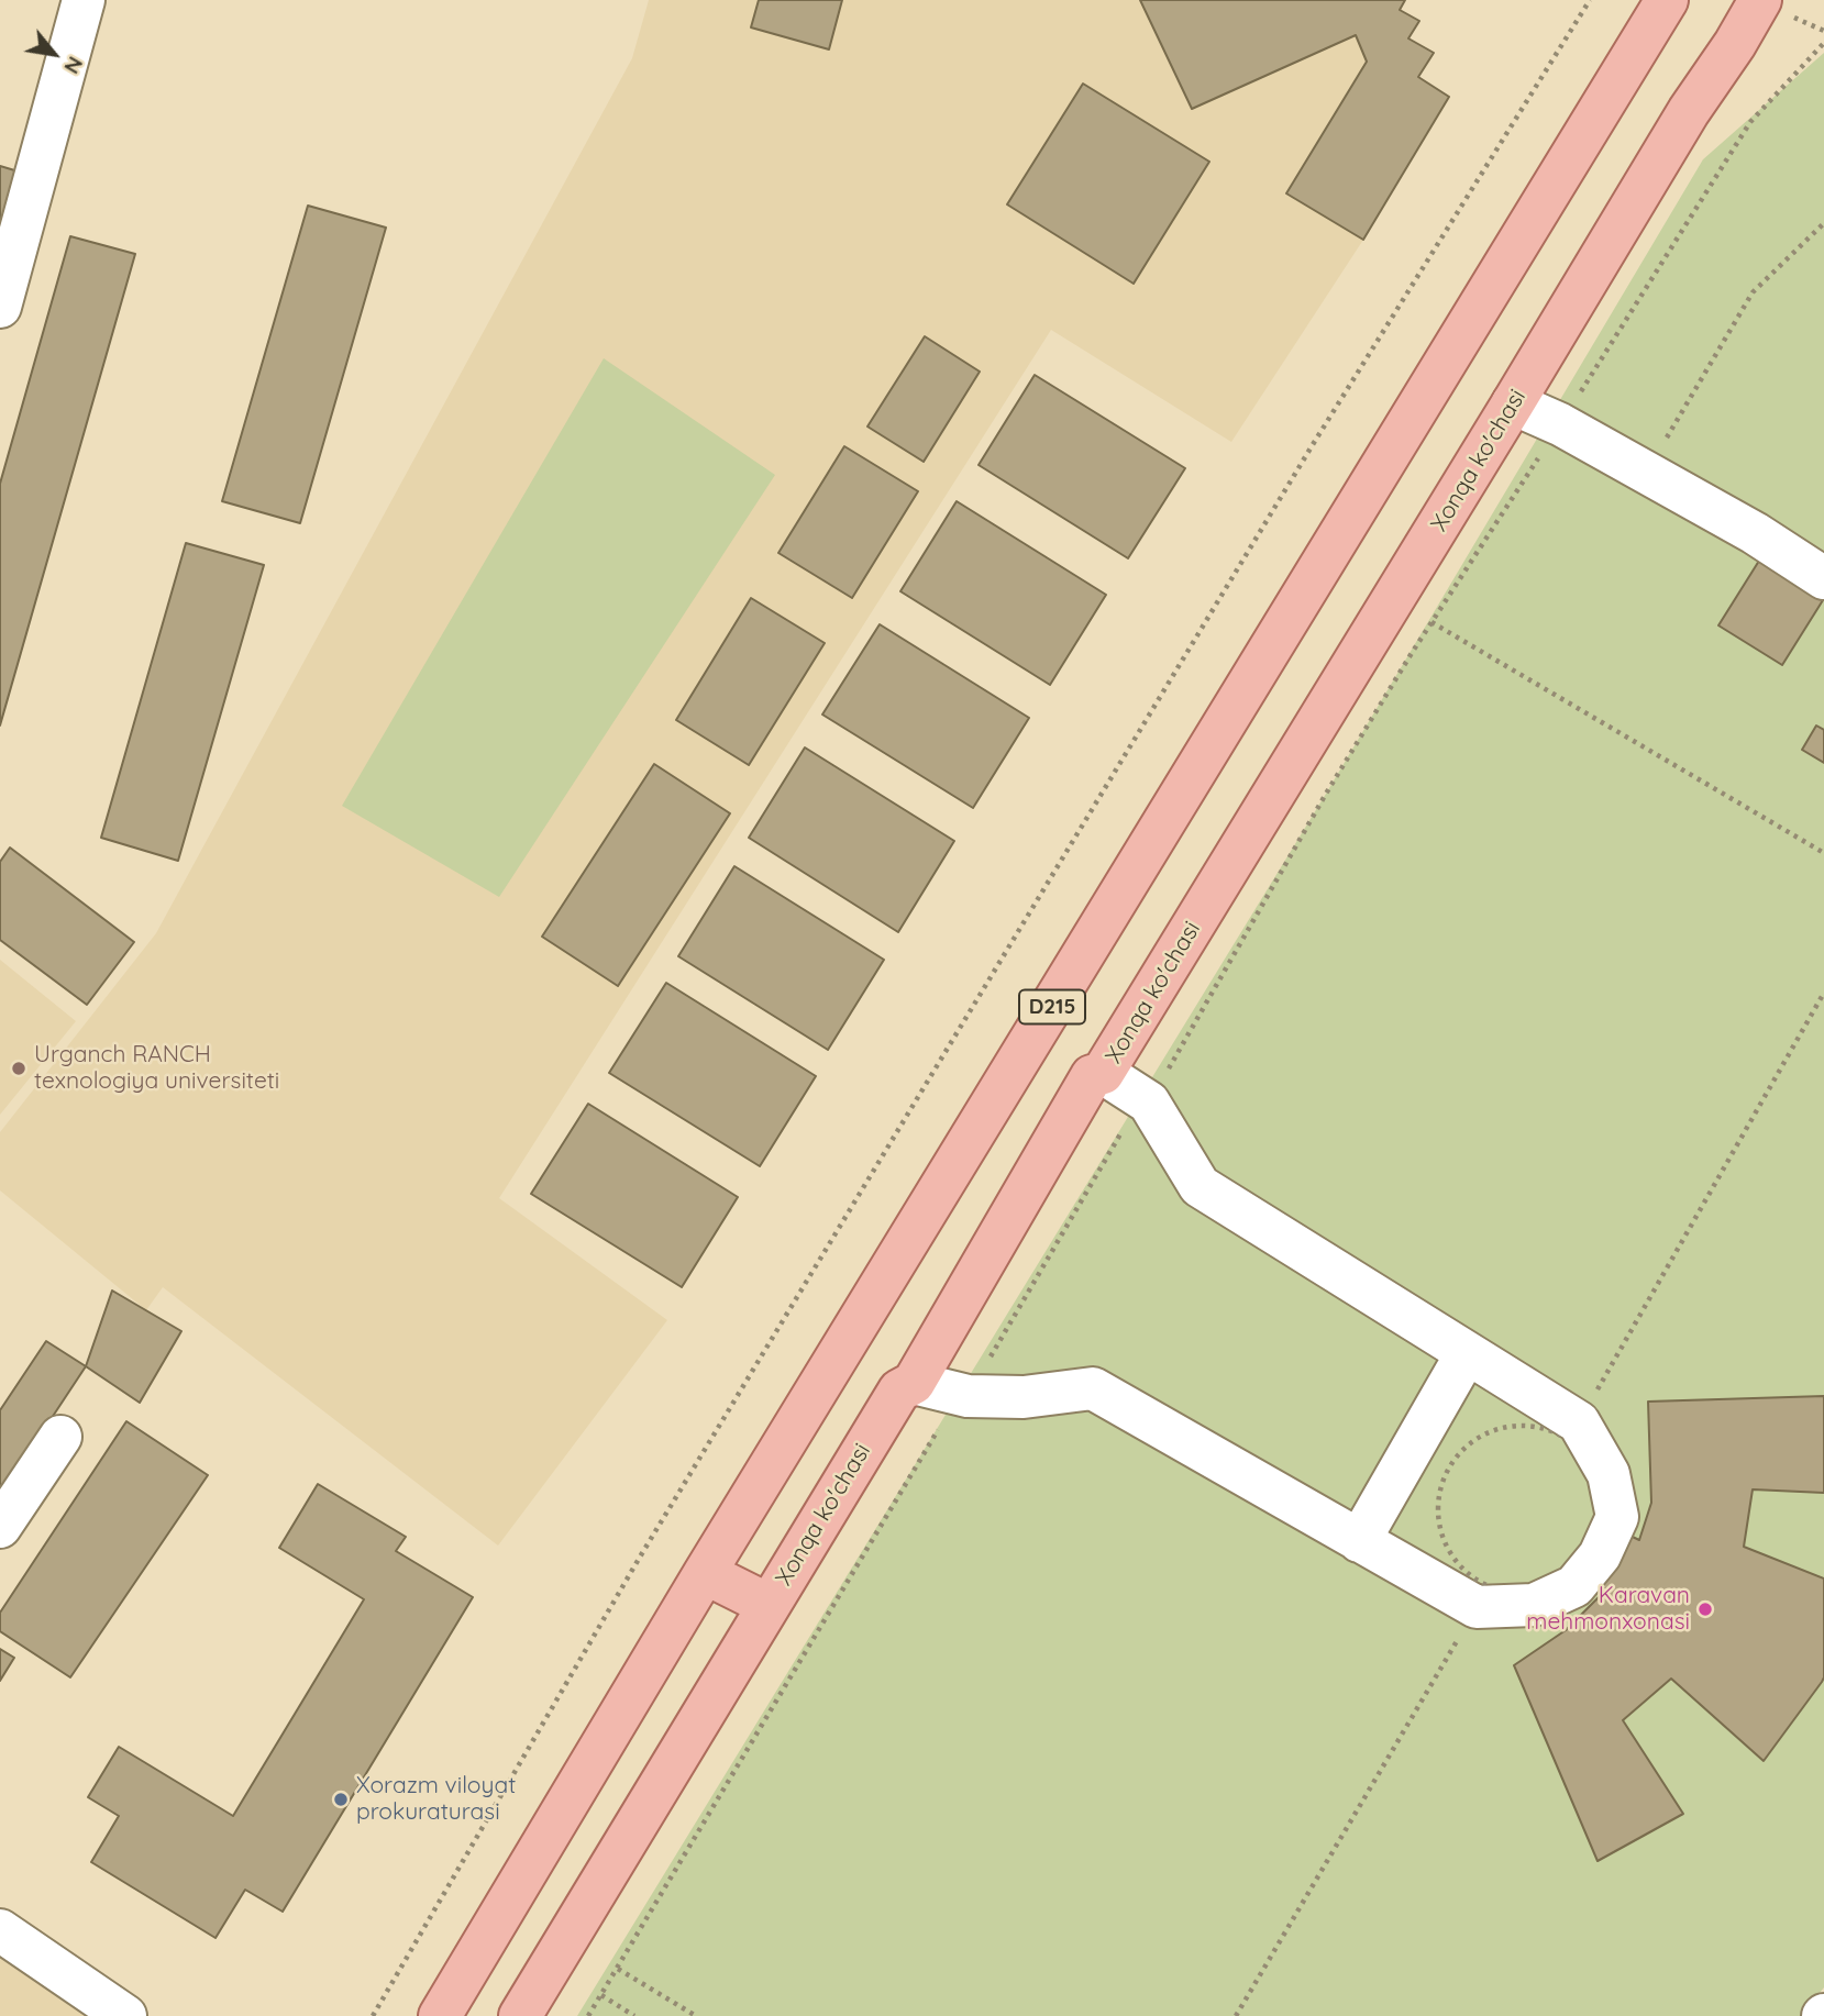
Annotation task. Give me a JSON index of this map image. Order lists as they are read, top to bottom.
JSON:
{
  "streets": {
    "main road": ["Xonqa ko'chasi", "D215"]
  },
  "places": ["Urganch RANCH texnologiya universiteti", "Karavan mehmonxonasi", "Xorazm viloyat prokuraturasi"],
  "north": "bottom right"
}
